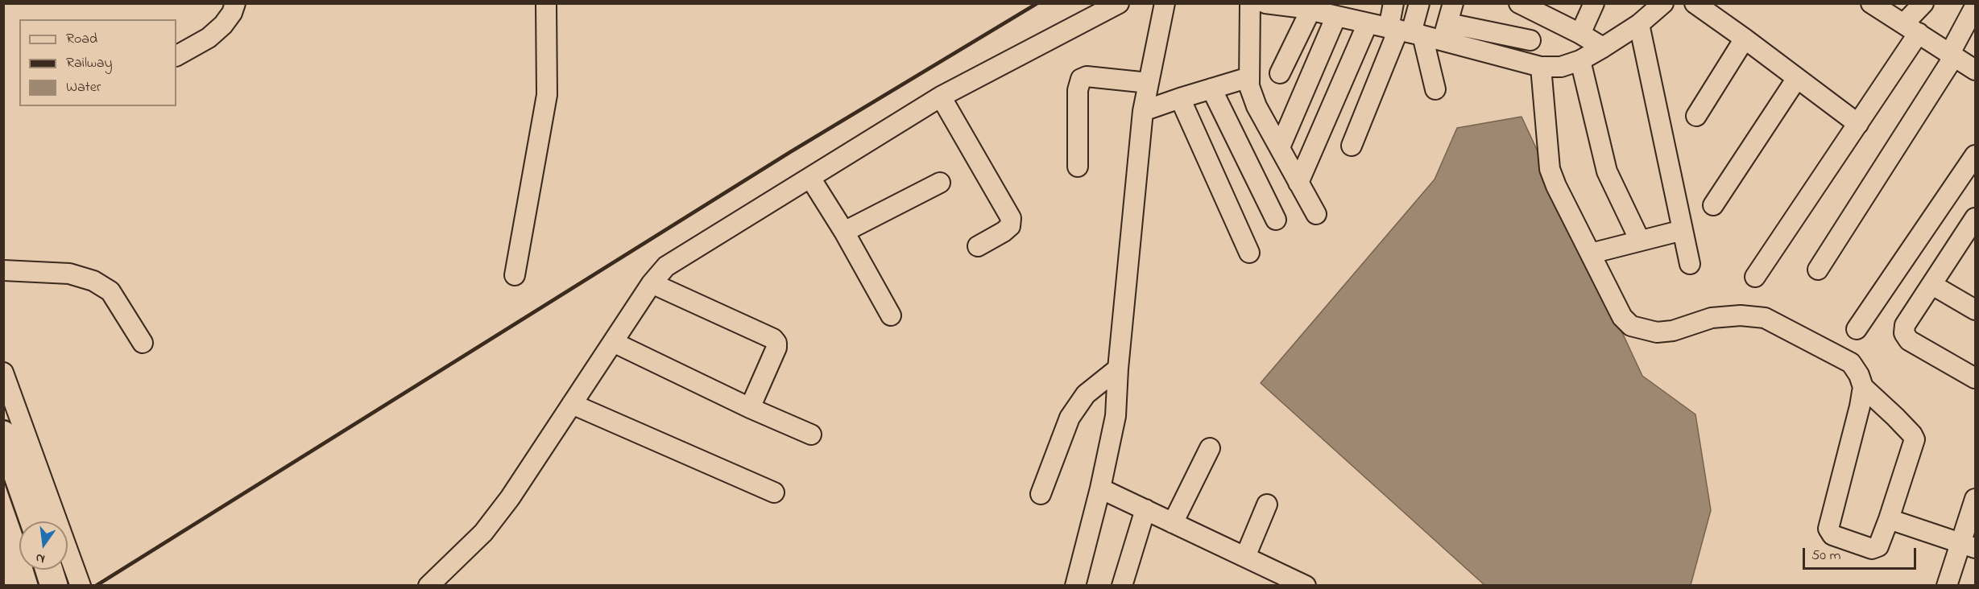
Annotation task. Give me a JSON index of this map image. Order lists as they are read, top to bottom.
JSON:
{
  "legend": ["Road", "Railway", "Water"],
  "scale_bar": "50 m",
  "north": "bottom"
}
